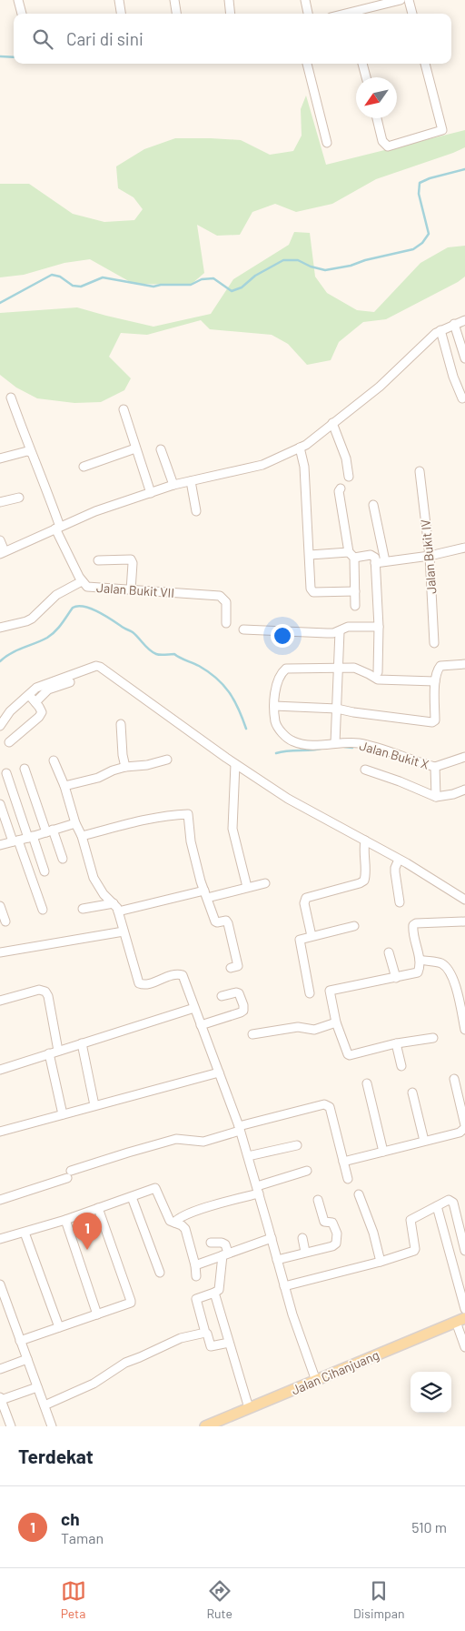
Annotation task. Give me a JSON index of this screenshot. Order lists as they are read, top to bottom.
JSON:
{
  "streets": {
    "main road": ["Jalan Cihanjuang"],
    "street": ["Jalan Bukit IV", "Jalan Bukit VII", "Jalan Bukit X"]
  },
  "north": "bottom left",
  "page": {
    "search": "Cari di sini",
    "pins": "1",
    "heading": "Terdekat",
    "list": [
      {
        "mark": "1",
        "name": "ch",
        "note": "Taman",
        "value": "510 m"
      }
    ],
    "nav": ["Peta", "Rute", "Disimpan"]
  }
}
